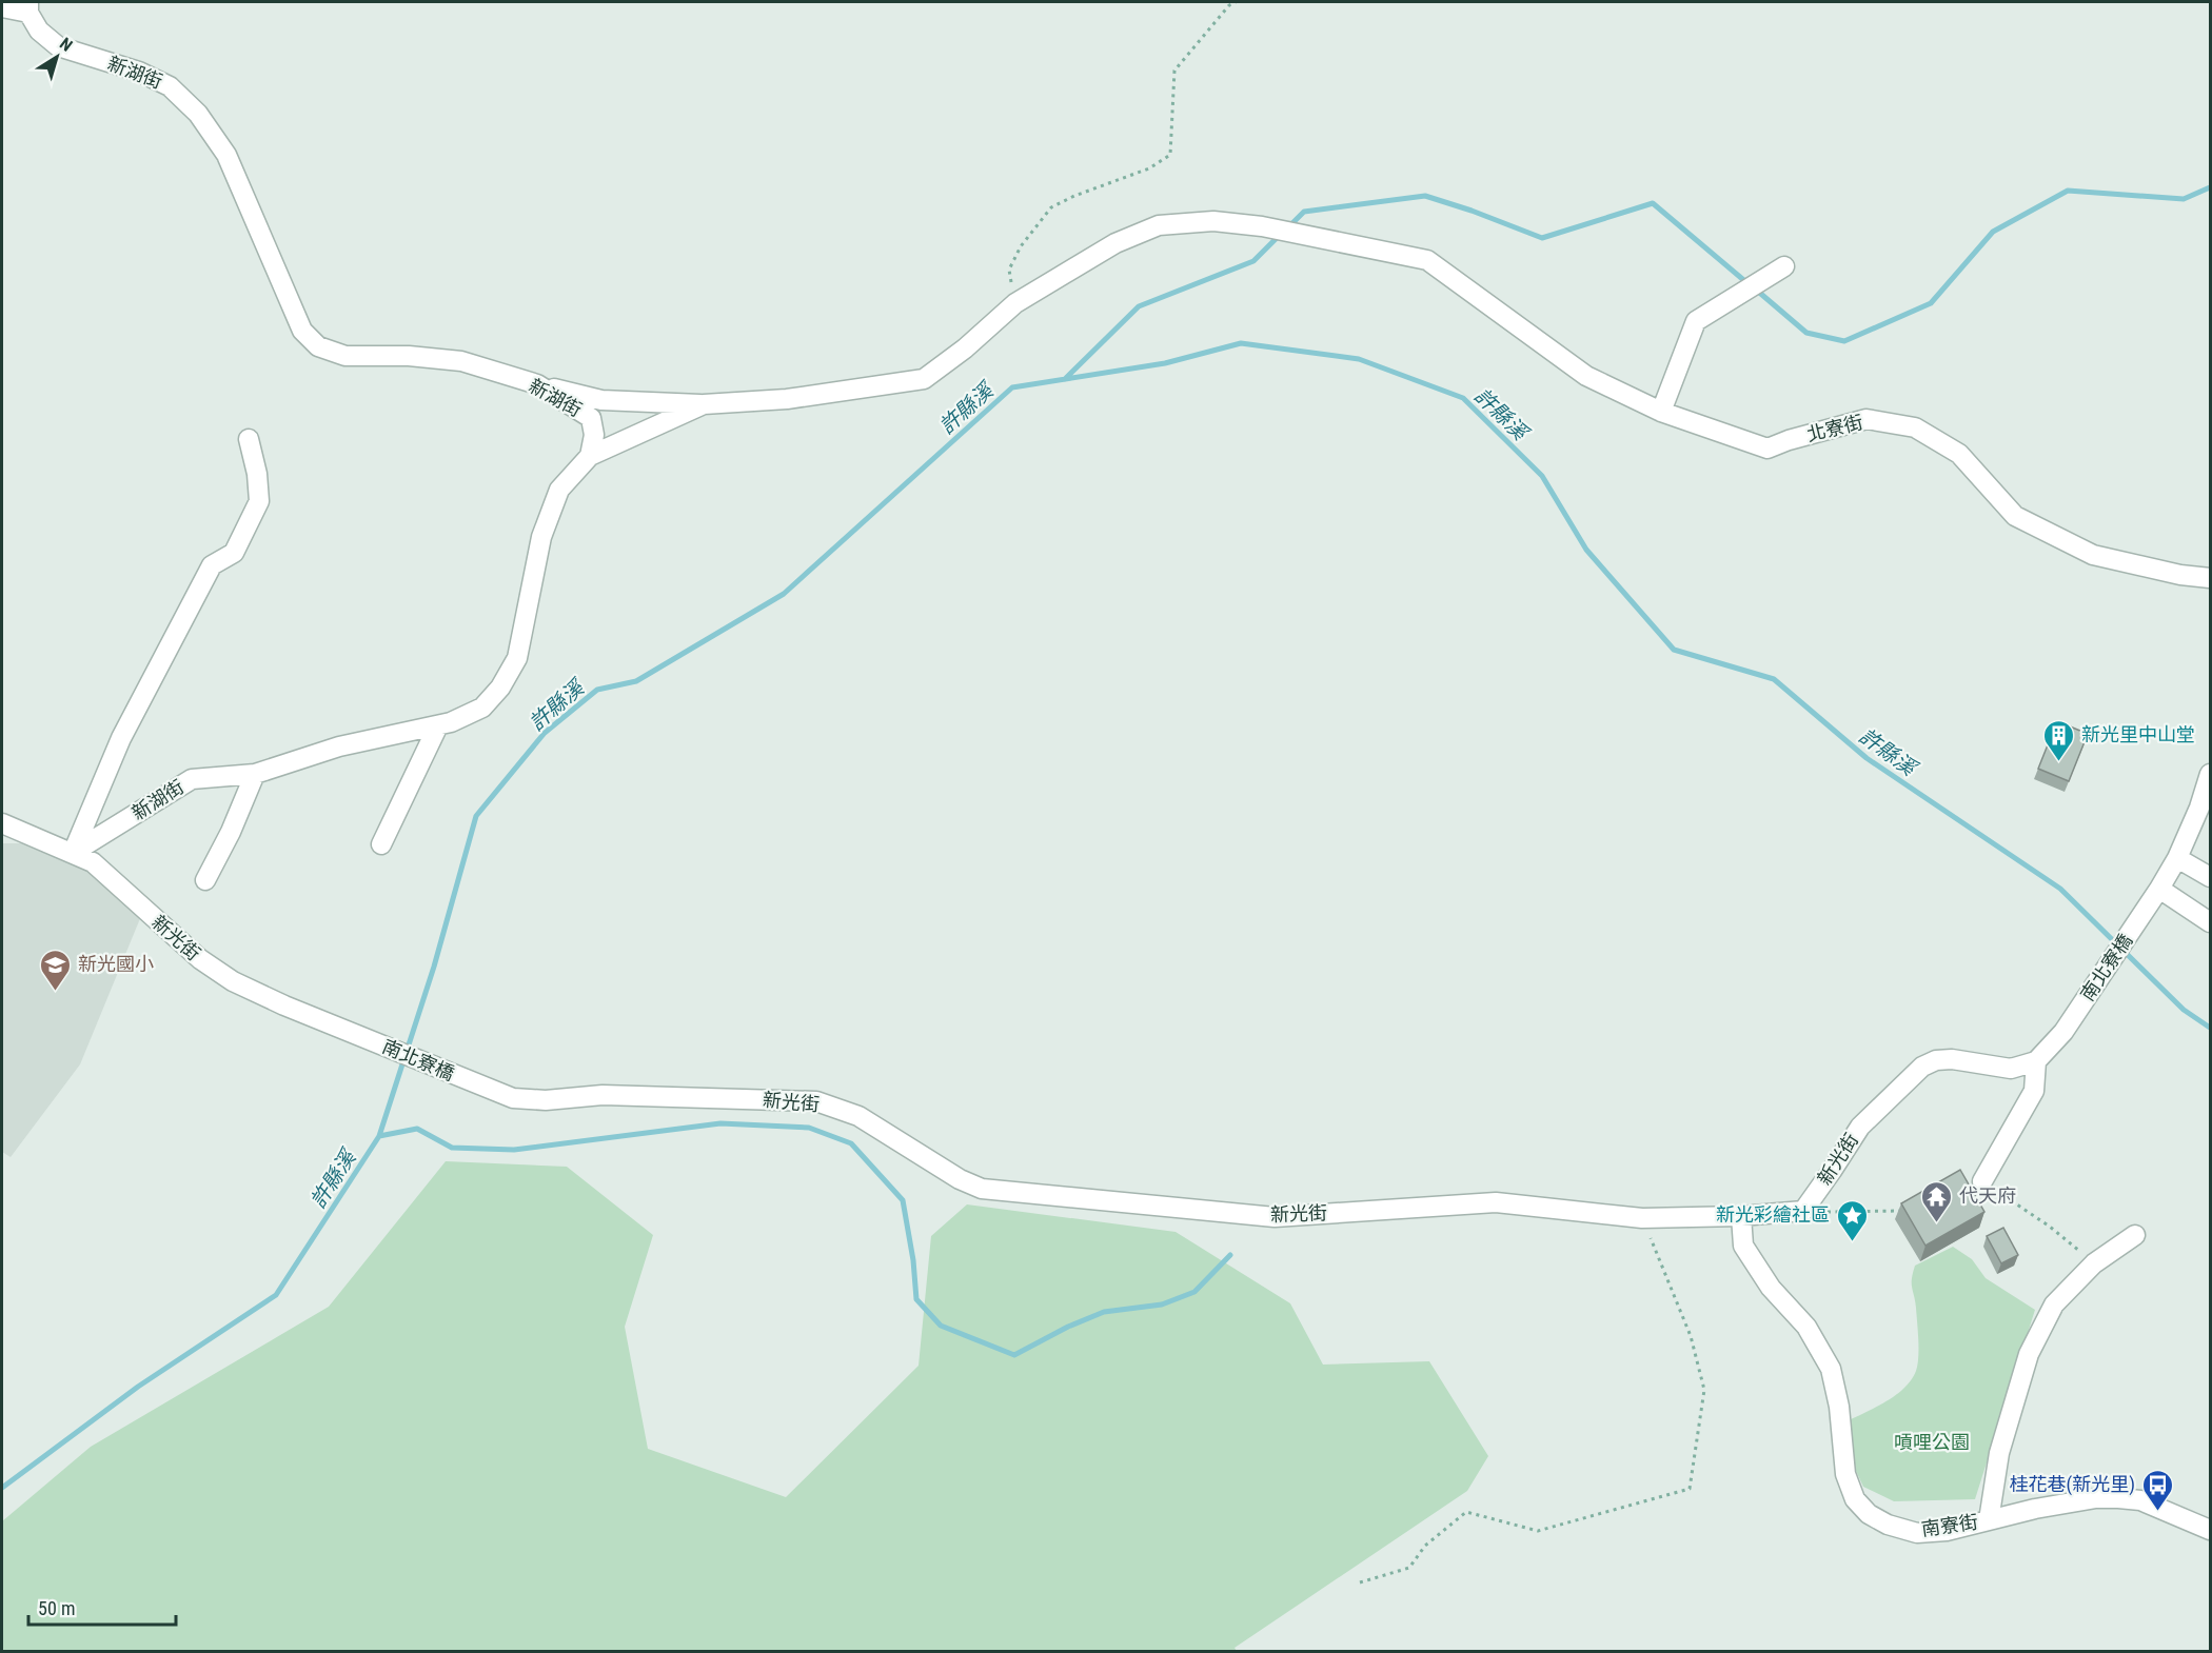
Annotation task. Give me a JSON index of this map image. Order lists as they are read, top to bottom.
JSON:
{
  "streets": {
    "street": [
      "新湖街",
      "北寮街",
      "新光街",
      "南北寮橋",
      "南寮街"
    ]
  },
  "crossings": [
    ["新湖街", "北寮街"],
    ["新湖街", "新光街"],
    ["新光街", "南北寮橋"],
    ["新光街", "南寮街"]
  ],
  "water": ["許縣溪"],
  "parks": ["嗊哩公園"],
  "places": {
    "building": ["新光里中山堂"],
    "school or university": ["新光國小"],
    "temple": ["代天府"],
    "place": ["新光彩繪社區"],
    "bus stop": ["桂花巷(新光里)"]
  },
  "scale_bar": "50 m",
  "north": "top right"
}
